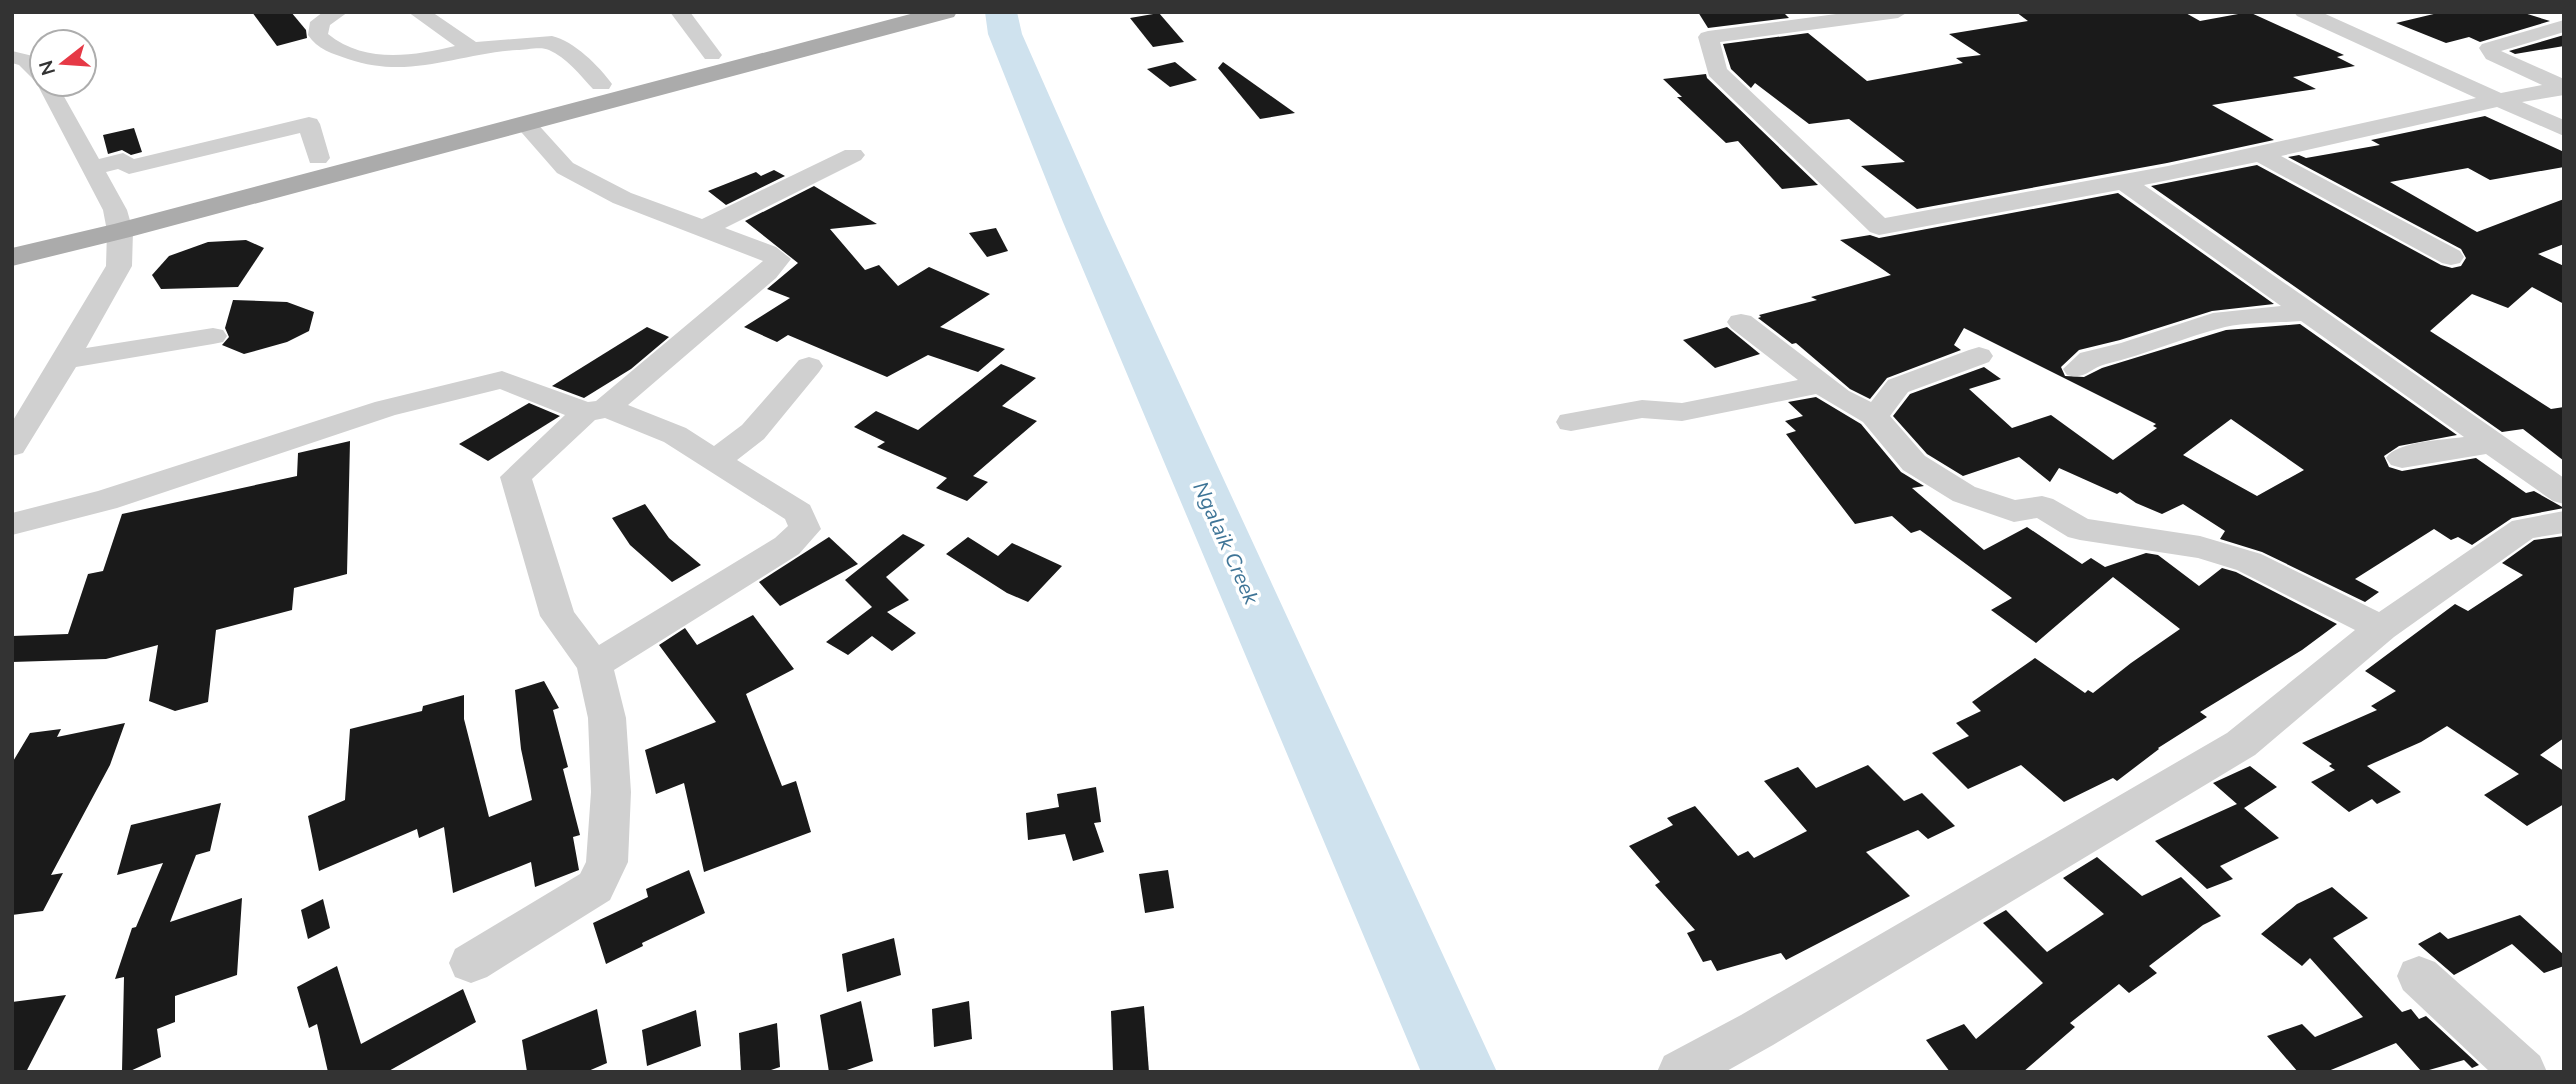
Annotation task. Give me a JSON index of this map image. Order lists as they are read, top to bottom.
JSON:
{
  "water": ["Ngalaik Creek"],
  "north": "left"
}
